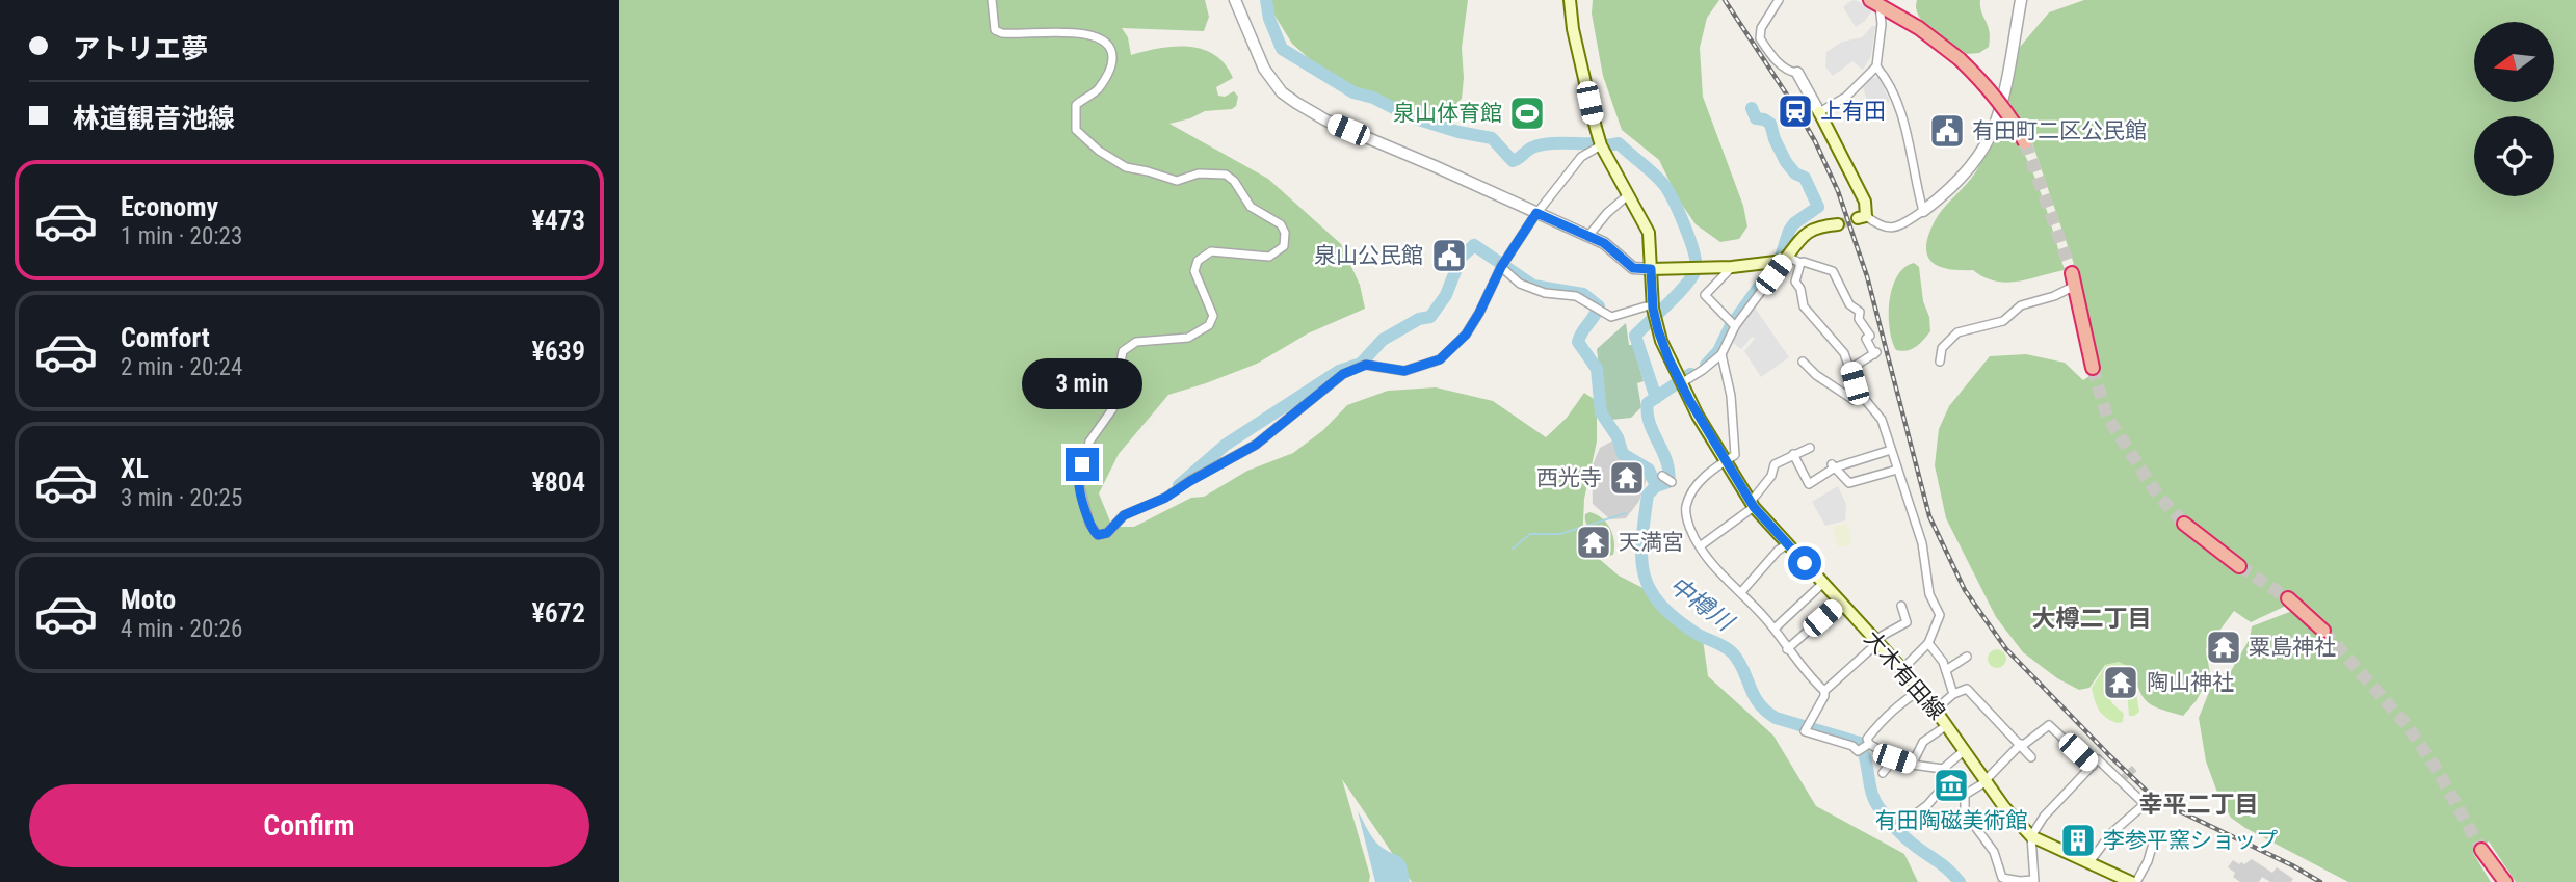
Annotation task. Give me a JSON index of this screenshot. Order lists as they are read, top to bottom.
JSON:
{
  "streets": {
    "main road": ["大木有田線"]
  },
  "districts": ["大樽二丁目", "幸平二丁目"],
  "water": ["中樽川"],
  "places": {
    "station": ["上有田"],
    "sports": ["泉山体育館"],
    "public building": ["有田町二区公民館", "泉山公民館"],
    "temple": [
      "西光寺",
      "天満宮",
      "粟島神社",
      "陶山神社"
    ],
    "museum": ["有田陶磁美術館"],
    "building": ["李参平窯ショップ"]
  },
  "north": "left",
  "page": {
    "banner": ["アトリエ夢", "林道観音池線"],
    "list": [
      {
        "name": "Economy",
        "note": "1 min · 20:23",
        "value": "¥473"
      },
      {
        "name": "Comfort",
        "note": "2 min · 20:24",
        "value": "¥639"
      },
      {
        "name": "XL",
        "note": "3 min · 20:25",
        "value": "¥804"
      },
      {
        "name": "Moto",
        "note": "4 min · 20:26",
        "value": "¥672"
      }
    ],
    "bubble": "3 min",
    "buttons": "Confirm"
  }
}
